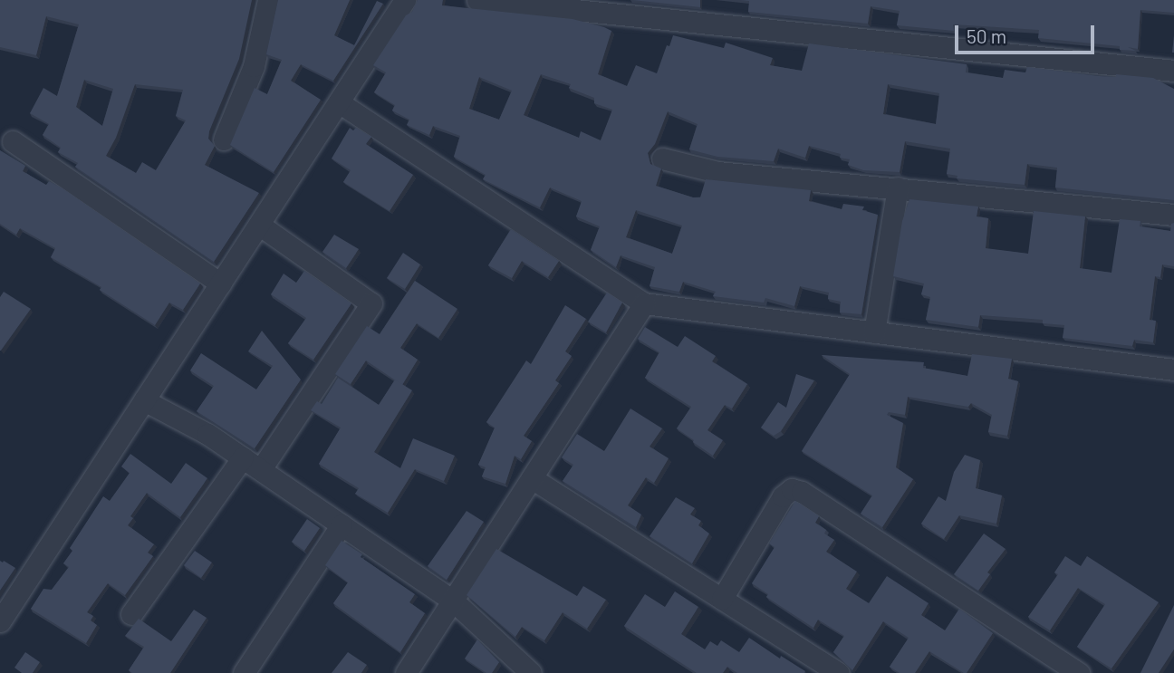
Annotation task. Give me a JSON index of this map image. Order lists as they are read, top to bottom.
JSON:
{
  "scale_bar": "50 m"
}
